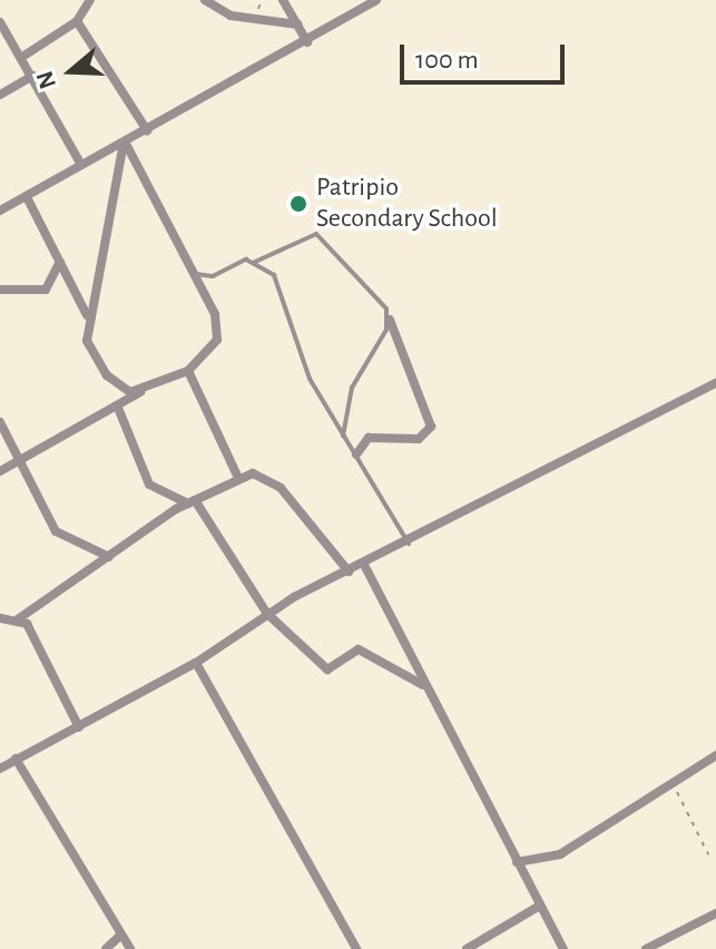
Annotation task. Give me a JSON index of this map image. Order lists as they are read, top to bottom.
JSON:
{
  "places": ["Patripio Secondary School"],
  "scale_bar": "100 m",
  "north": "left"
}
